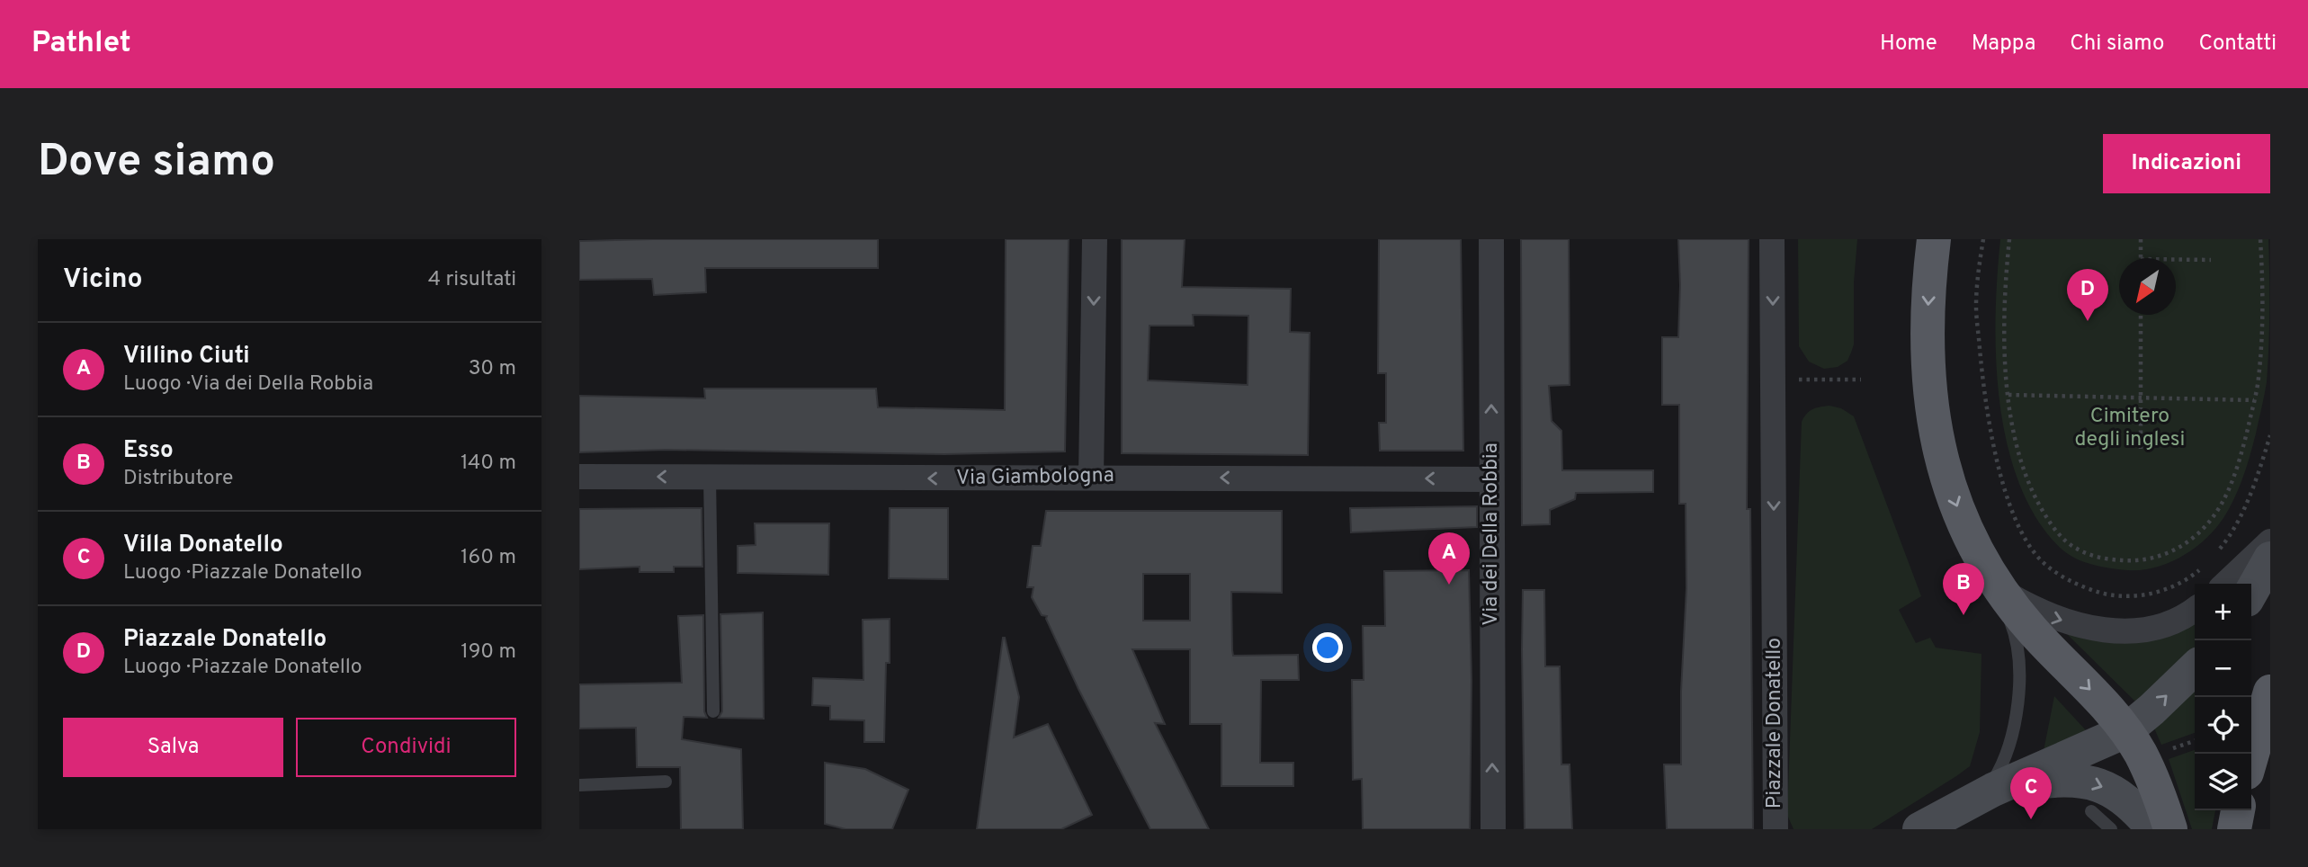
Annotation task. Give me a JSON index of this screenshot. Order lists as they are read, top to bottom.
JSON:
{
  "streets": {
    "street": ["Via Giambologna", "Via dei Della Robbia", "Piazzale Donatello"]
  },
  "crossings": [
    ["Via Giambologna", "Via dei Della Robbia"]
  ],
  "one_way": ["Via Giambologna", "Via dei Della Robbia", "Piazzale Donatello"],
  "parks": ["Cimitero degli inglesi"],
  "north": "bottom left",
  "page": {
    "header": "Pathlet",
    "nav": [
      "Home",
      "Mappa",
      "Chi siamo",
      "Contatti"
    ],
    "buttons": [
      "Indicazioni",
      ["Salva", "Condividi"]
    ],
    "title": "Dove siamo",
    "heading": ["Vicino", "4 risultati"],
    "pins": [
      "D",
      "A",
      "B",
      "C"
    ],
    "list": [
      {
        "mark": "A",
        "name": "Villino Ciuti",
        "note": "Luogo · Via dei Della Robbia",
        "value": "30 m"
      },
      {
        "mark": "B",
        "name": "Esso",
        "note": "Distributore",
        "value": "140 m"
      },
      {
        "mark": "C",
        "name": "Villa Donatello",
        "note": "Luogo · Piazzale Donatello",
        "value": "160 m"
      },
      {
        "mark": "D",
        "name": "Piazzale Donatello",
        "note": "Luogo · Piazzale Donatello",
        "value": "190 m"
      }
    ],
    "map_buttons": ["+", "−"]
  }
}
